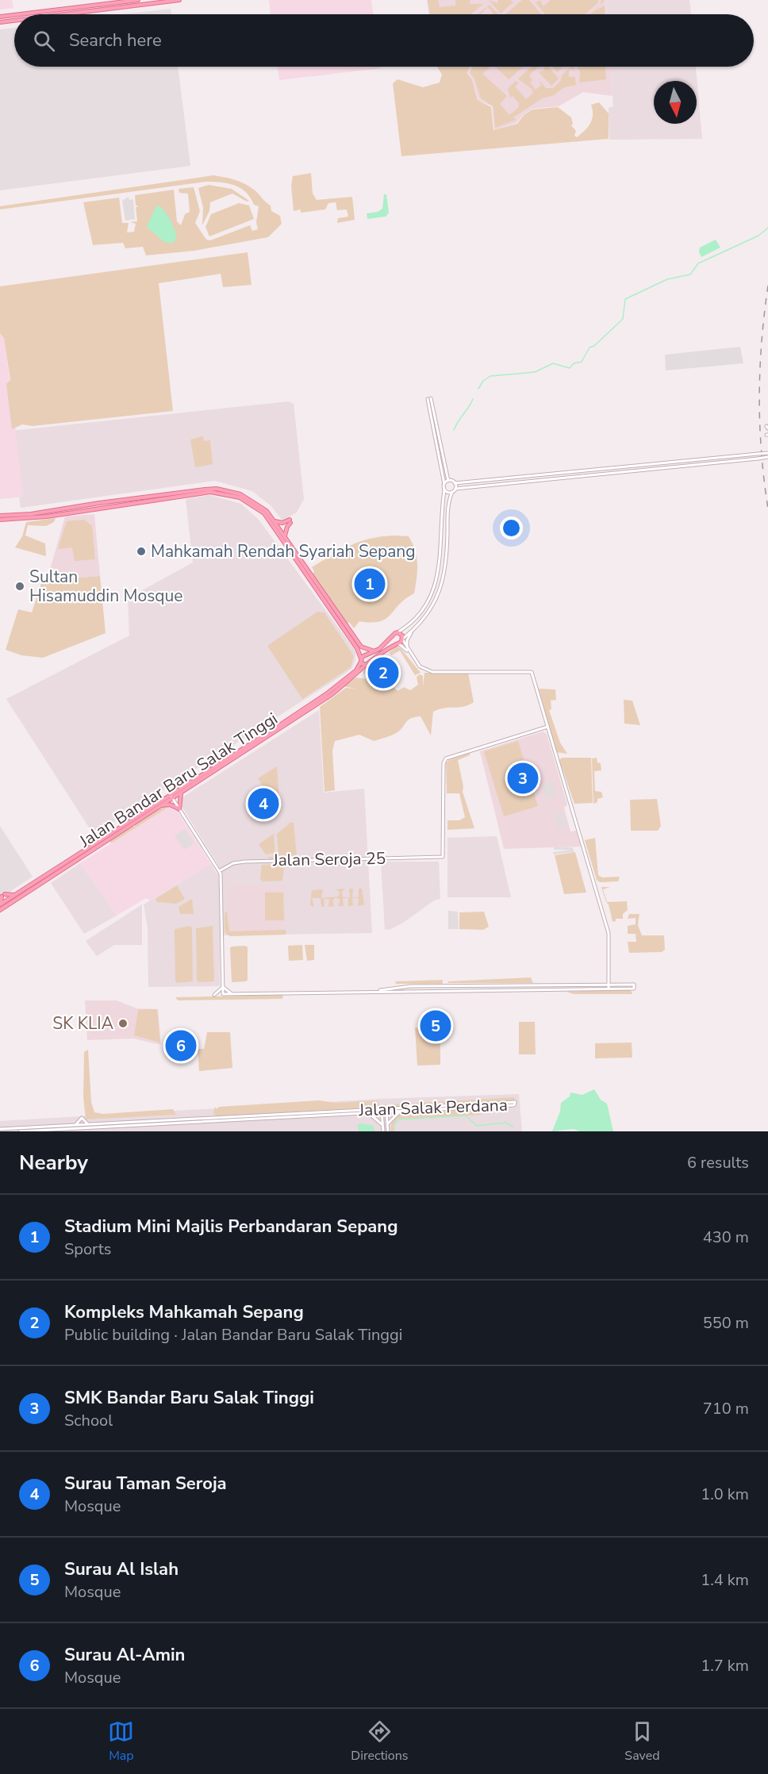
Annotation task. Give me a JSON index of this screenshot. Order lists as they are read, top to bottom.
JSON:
{
  "streets": {
    "main road": ["Jalan Bandar Baru Salak Tinggi"],
    "street": ["Jalan Seroja 25", "Jalan Salak Perdana"]
  },
  "places": ["Mahkamah Rendah Syariah Sepang", "Sultan Hisamuddin Mosque", "SK KLIA"],
  "north": "bottom",
  "page": {
    "search": "Search here",
    "pins": [
      "1",
      "2",
      "3",
      "4",
      "5",
      "6"
    ],
    "heading": ["Nearby", "6 results"],
    "list": [
      {
        "mark": "1",
        "name": "Stadium Mini Majlis Perbandaran Sepang",
        "note": "Sports",
        "value": "430 m"
      },
      {
        "mark": "2",
        "name": "Kompleks Mahkamah Sepang",
        "note": "Public building · Jalan Bandar Baru Salak Tinggi",
        "value": "550 m"
      },
      {
        "mark": "3",
        "name": "SMK Bandar Baru Salak Tinggi",
        "note": "School",
        "value": "710 m"
      },
      {
        "mark": "4",
        "name": "Surau Taman Seroja",
        "note": "Mosque",
        "value": "1.0 km"
      },
      {
        "mark": "5",
        "name": "Surau Al Islah",
        "note": "Mosque",
        "value": "1.4 km"
      },
      {
        "mark": "6",
        "name": "Surau Al-Amin",
        "note": "Mosque",
        "value": "1.7 km"
      }
    ],
    "nav": ["Map", "Directions", "Saved"]
  }
}
